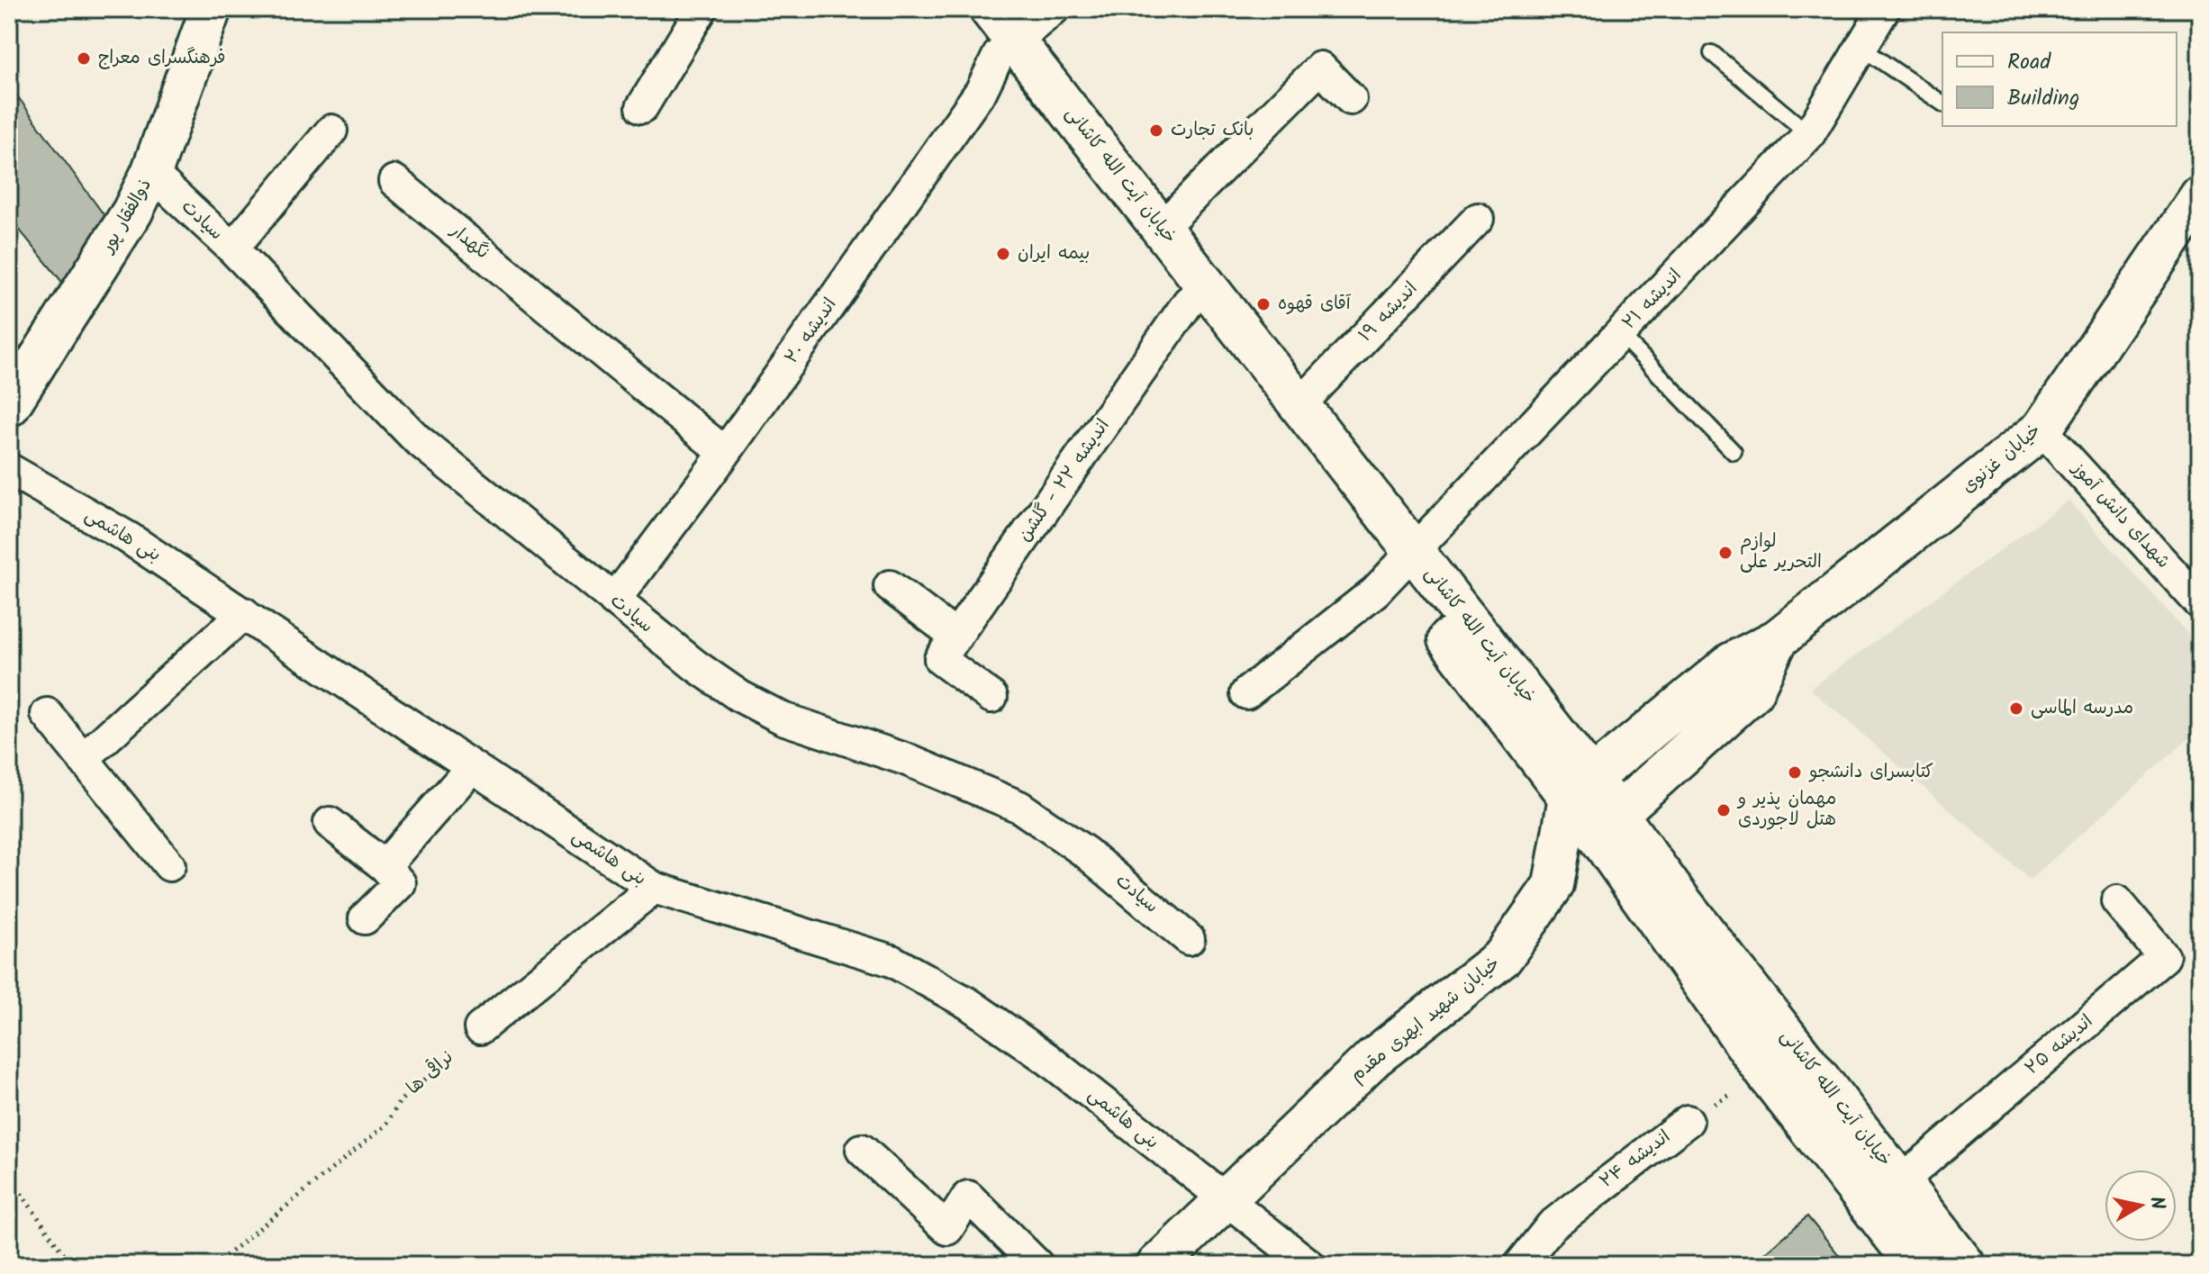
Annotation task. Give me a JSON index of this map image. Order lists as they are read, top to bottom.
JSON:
{
  "streets": {
    "main road": [
      "خیابان آیت الله کاشانی",
      "ذوالفقار پور",
      "خیابان غزنوی",
      "خیابان شهید ابهری مقدم"
    ],
    "street": [
      "سیادت",
      "نگهدار",
      "اندیشه ۲۱",
      "اندیشه ۱۹",
      "اندیشه ۲۰",
      "اندیشه ۲۲ - گلشن",
      "شهدای دانش آموز",
      "بنی هاشمی",
      "اندیشه ۲۵",
      "اندیشه ۲۴"
    ],
    "path": ["نراقی ها"]
  },
  "crossings": [
    ["خیابان آیت الله کاشانی", "اندیشه ۲۱"],
    ["خیابان آیت الله کاشانی", "اندیشه ۱۹"],
    ["خیابان آیت الله کاشانی", "اندیشه ۲۰"],
    ["خیابان آیت الله کاشانی", "اندیشه ۲۲ - گلشن"],
    ["خیابان آیت الله کاشانی", "خیابان شهید ابهری مقدم"],
    ["خیابان آیت الله کاشانی", "اندیشه ۲۵"],
    ["خیابان آیت الله کاشانی", "اندیشه ۲۴"],
    ["ذوالفقار پور", "سیادت"],
    ["سیادت", "اندیشه ۲۰"],
    ["نگهدار", "اندیشه ۲۰"],
    ["خیابان غزنوی", "شهدای دانش آموز"],
    ["بنی هاشمی", "خیابان شهید ابهری مقدم"]
  ],
  "places": [
    "فرهنگسرای معراج",
    "بانک تجارت",
    "بیمه ایران",
    "آقای قهوه",
    "لوازم التحریر علی",
    "مدرسه الماسی",
    "کتابسرای دانشجو",
    "مهمان پذیر و هتل لاجوردی"
  ],
  "legend": ["Road", "Building"],
  "north": "right"
}
